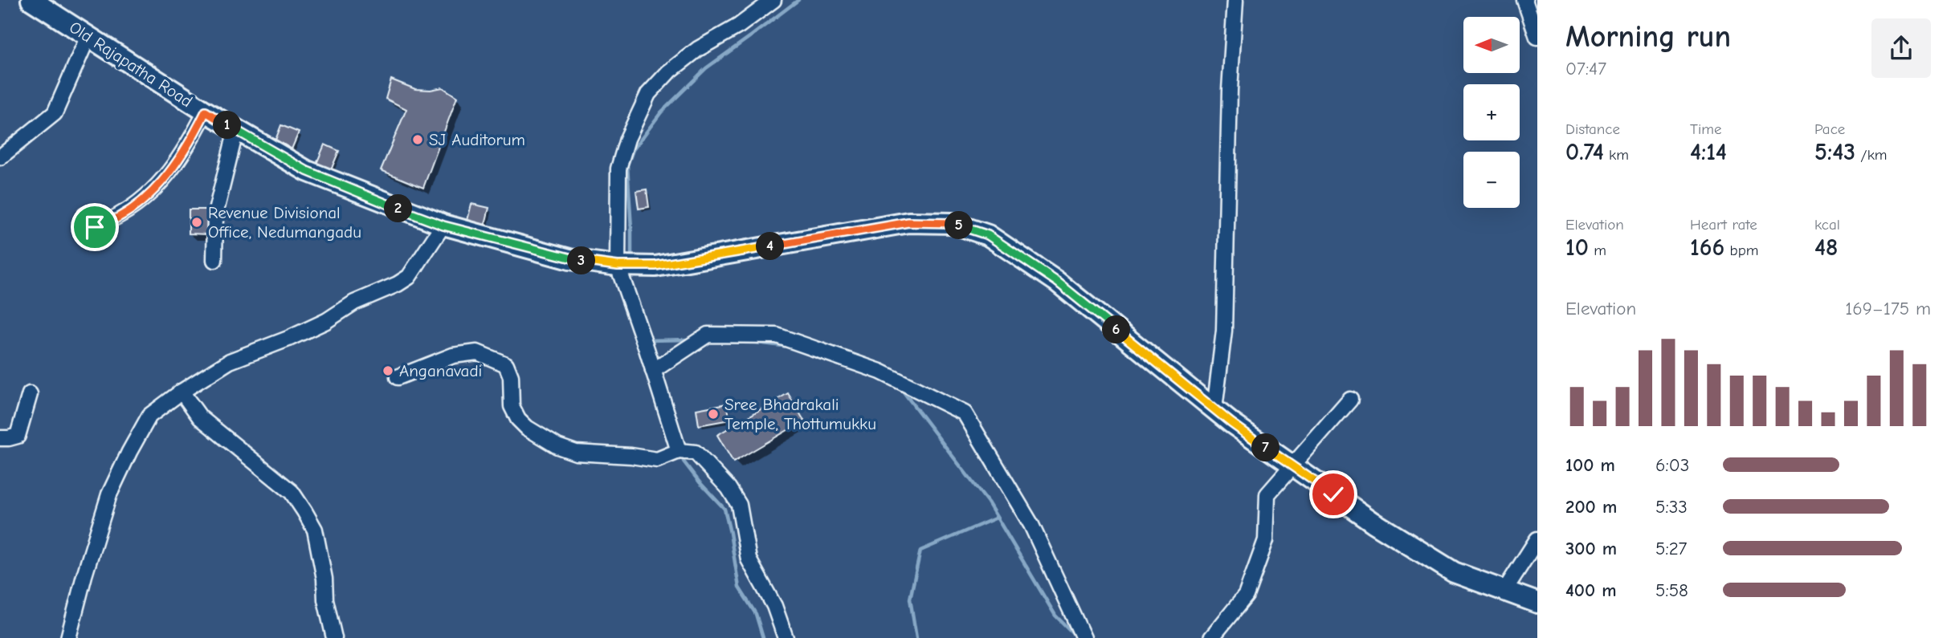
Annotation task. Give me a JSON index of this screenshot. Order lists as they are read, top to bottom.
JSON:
{
  "streets": {
    "main road": ["Old Rajapatha Road"]
  },
  "places": [
    "SJ Auditorum",
    "Revenue Divisional Office, Nedumangadu",
    "Anganavadi",
    "Sree Bhadrakali Temple, Thottumukku"
  ],
  "north": "left",
  "page": {
    "heading": ["Morning run", "07:47"],
    "map_buttons": ["+", "−"],
    "stats": [
      ["Distance", "0.74 km"],
      ["Time", "4:14"],
      ["Pace", "5:43 /km"],
      ["Elevation", "10 m"],
      ["Heart rate", "166 bpm"],
      ["kcal", "48"]
    ],
    "pins": [
      "1",
      "2",
      "5",
      "4",
      "3",
      "6",
      "7"
    ],
    "chart": ["Elevation", "169–175 m"],
    "list": [
      {
        "name": "100 m",
        "note": "6:03"
      },
      {
        "name": "200 m",
        "note": "5:33"
      },
      {
        "name": "300 m",
        "note": "5:27"
      },
      {
        "name": "400 m",
        "note": "5:58"
      }
    ]
  }
}
